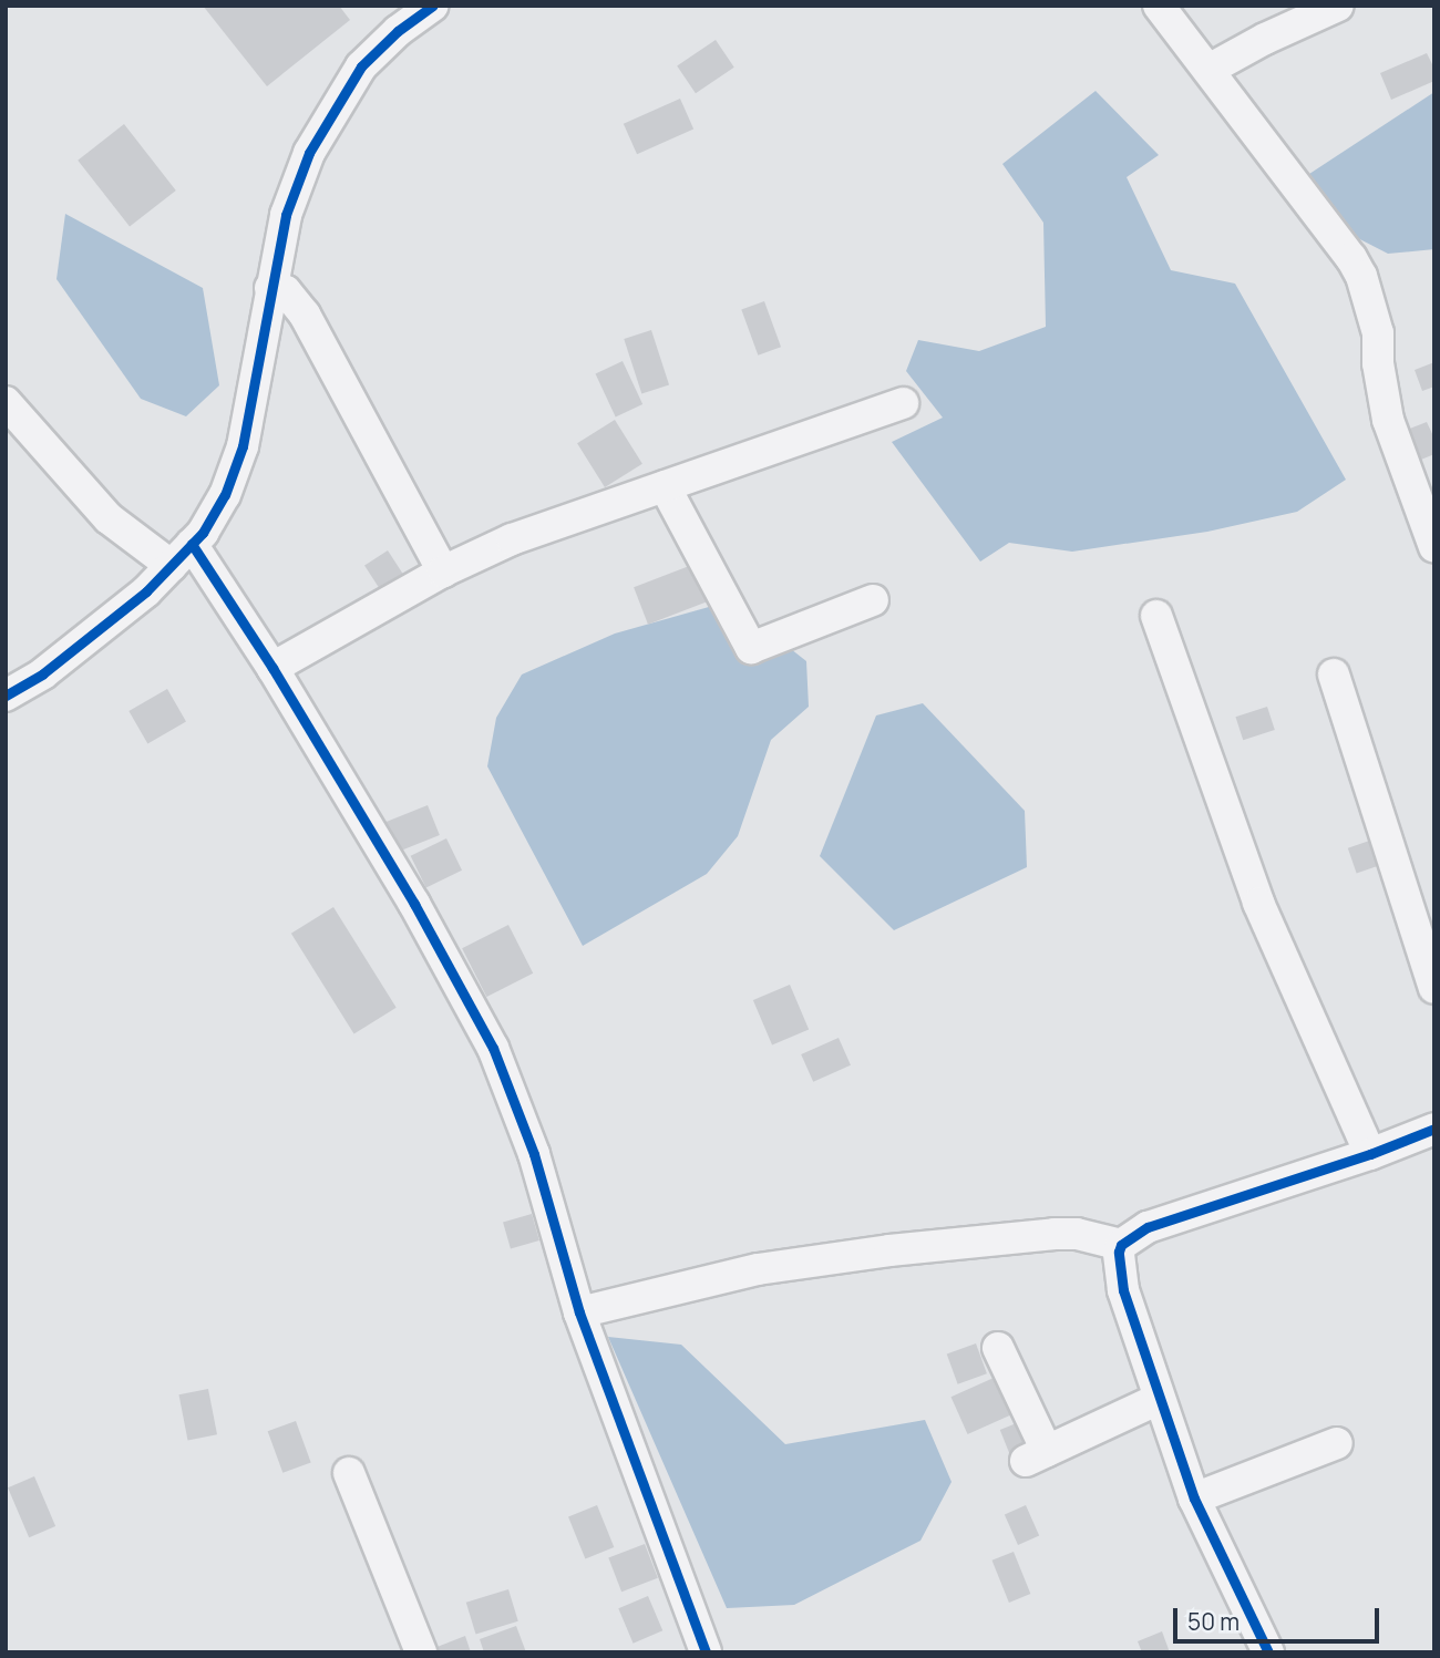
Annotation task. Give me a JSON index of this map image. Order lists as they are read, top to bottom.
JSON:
{
  "scale_bar": "50 m"
}
